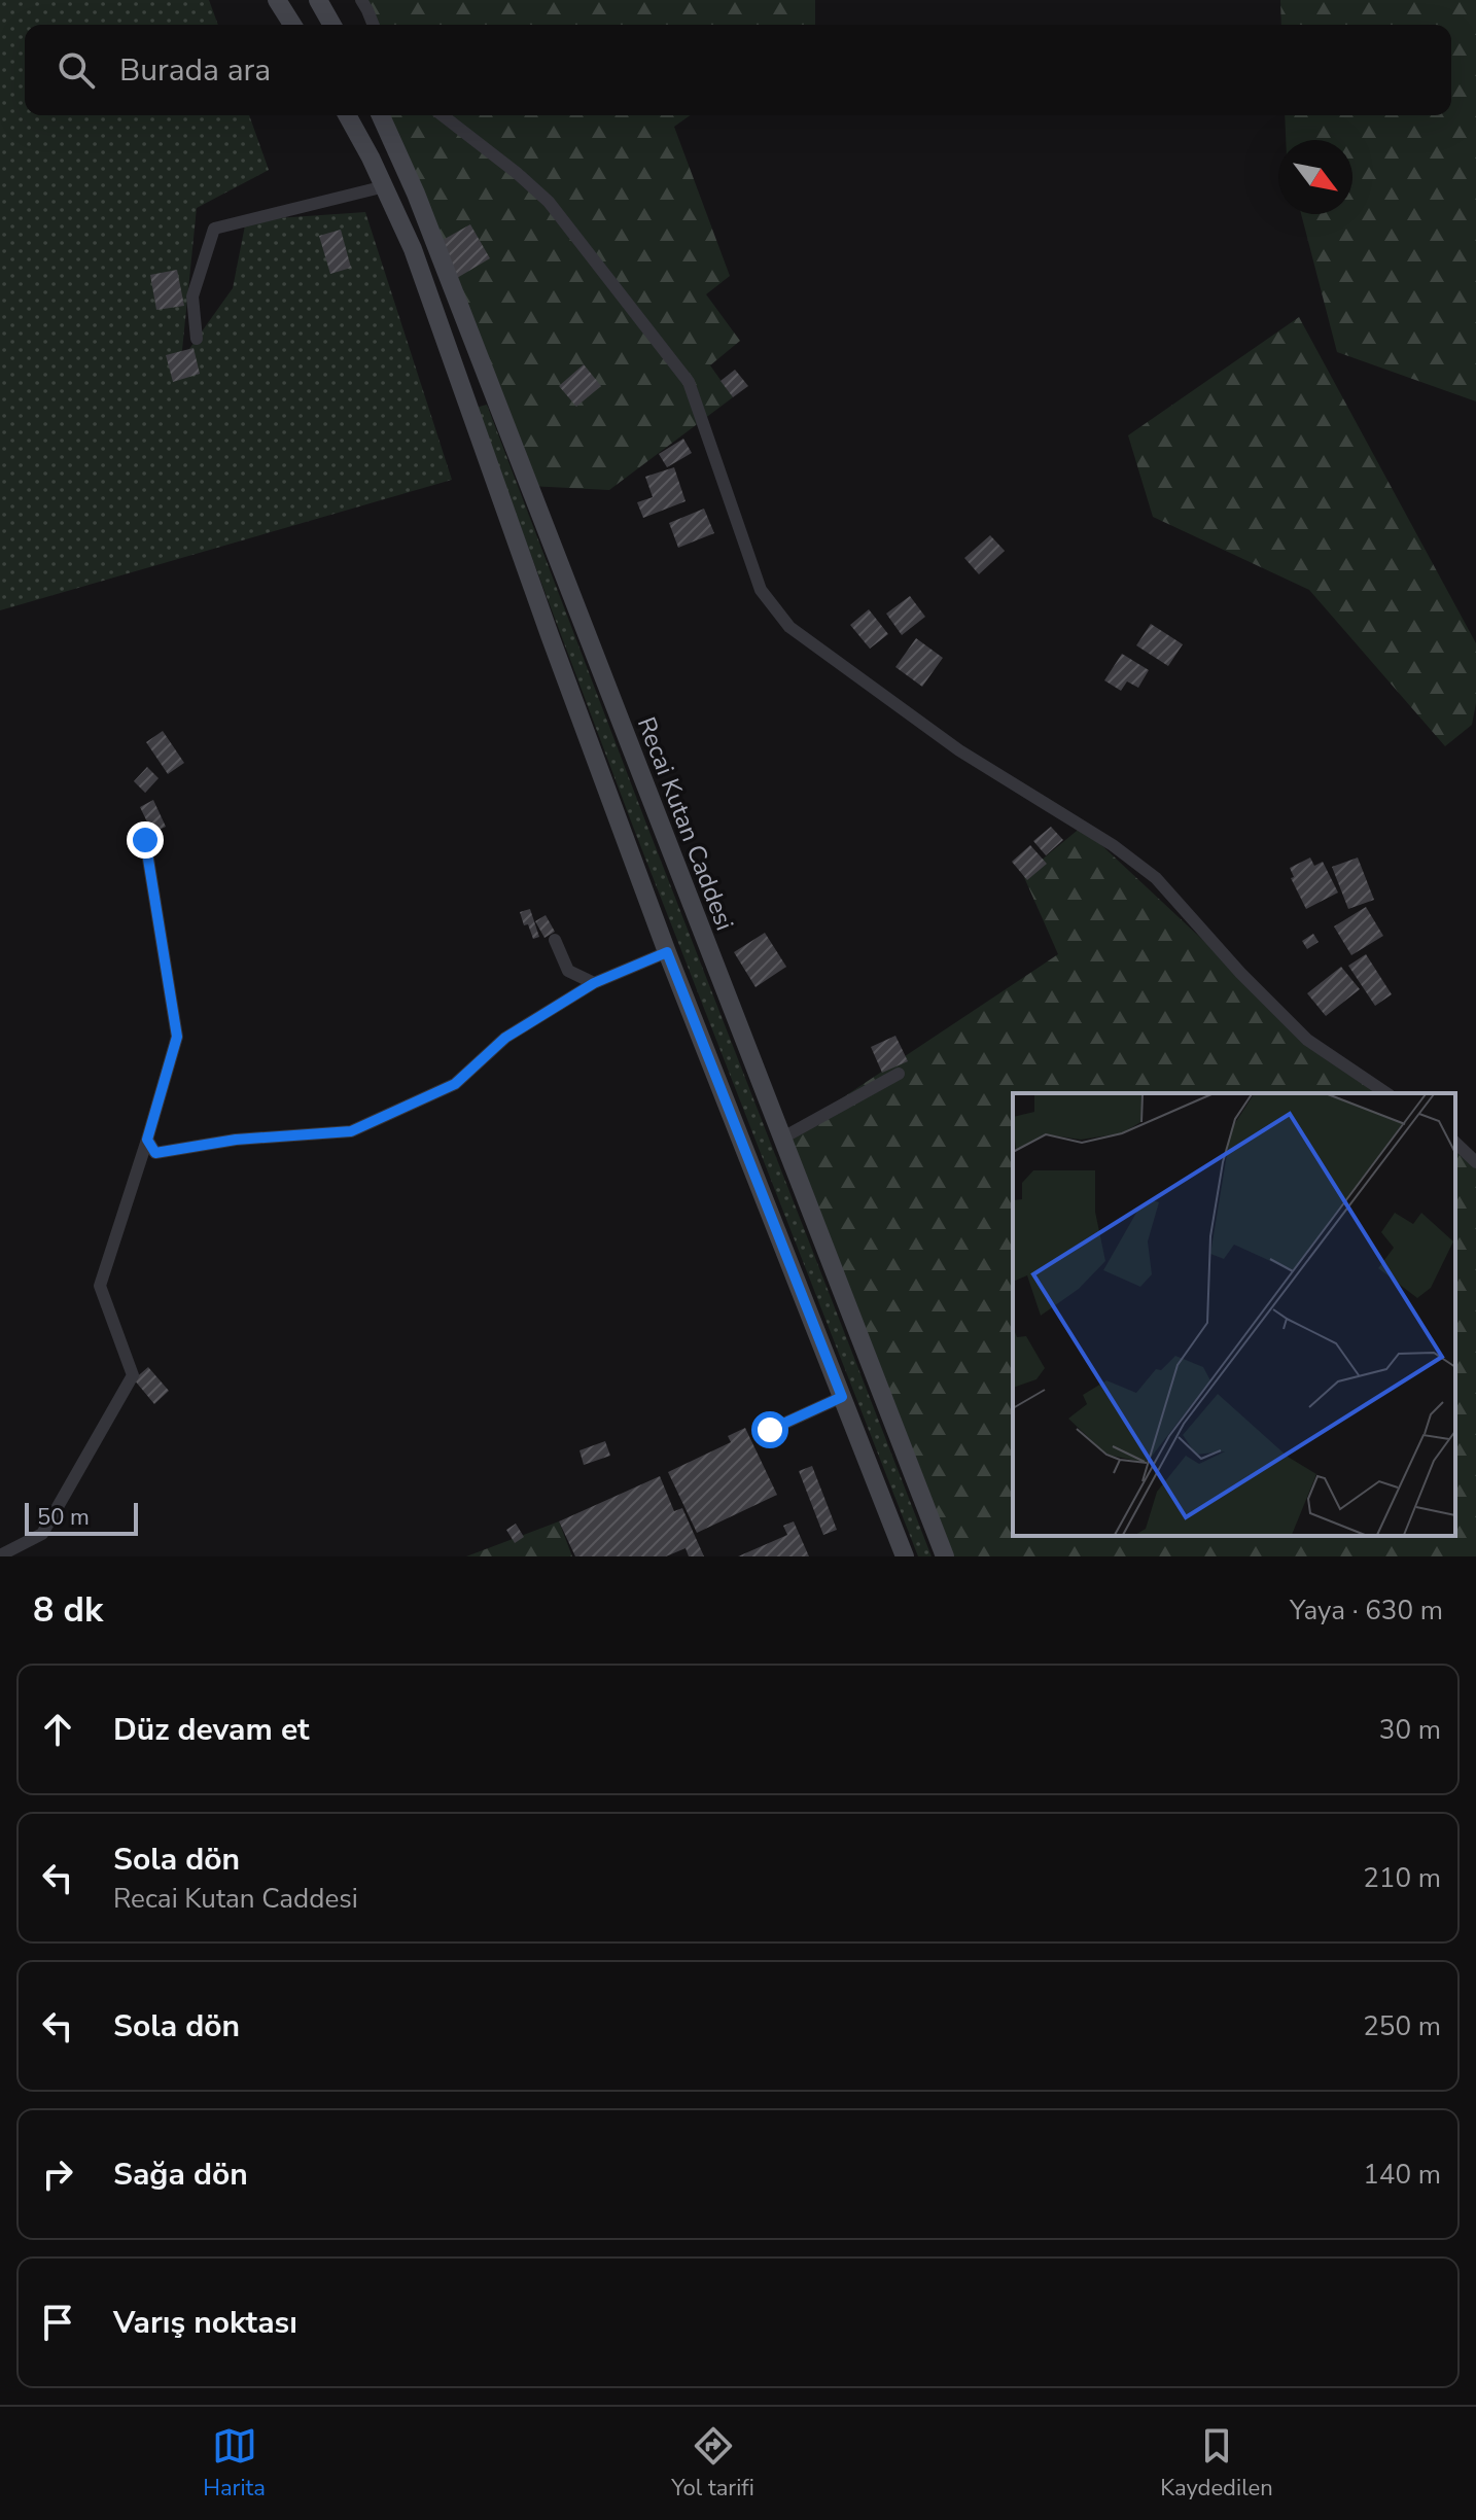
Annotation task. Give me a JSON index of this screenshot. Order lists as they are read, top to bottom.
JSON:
{
  "streets": {
    "main road": ["Recai Kutan Caddesi"]
  },
  "scale_bar": "50 m",
  "north": "bottom right",
  "page": {
    "search": "Burada ara",
    "scale": "50 m",
    "heading": ["8 dk", "Yaya · 630 m"],
    "list": [
      ["Düz devam et", "30 m"],
      ["Sola dön", "Recai Kutan Caddesi", "210 m"],
      ["Sola dön", "250 m"],
      ["Sağa dön", "140 m"],
      "Varış noktası"
    ],
    "nav": ["Harita", "Yol tarifi", "Kaydedilen"]
  }
}
